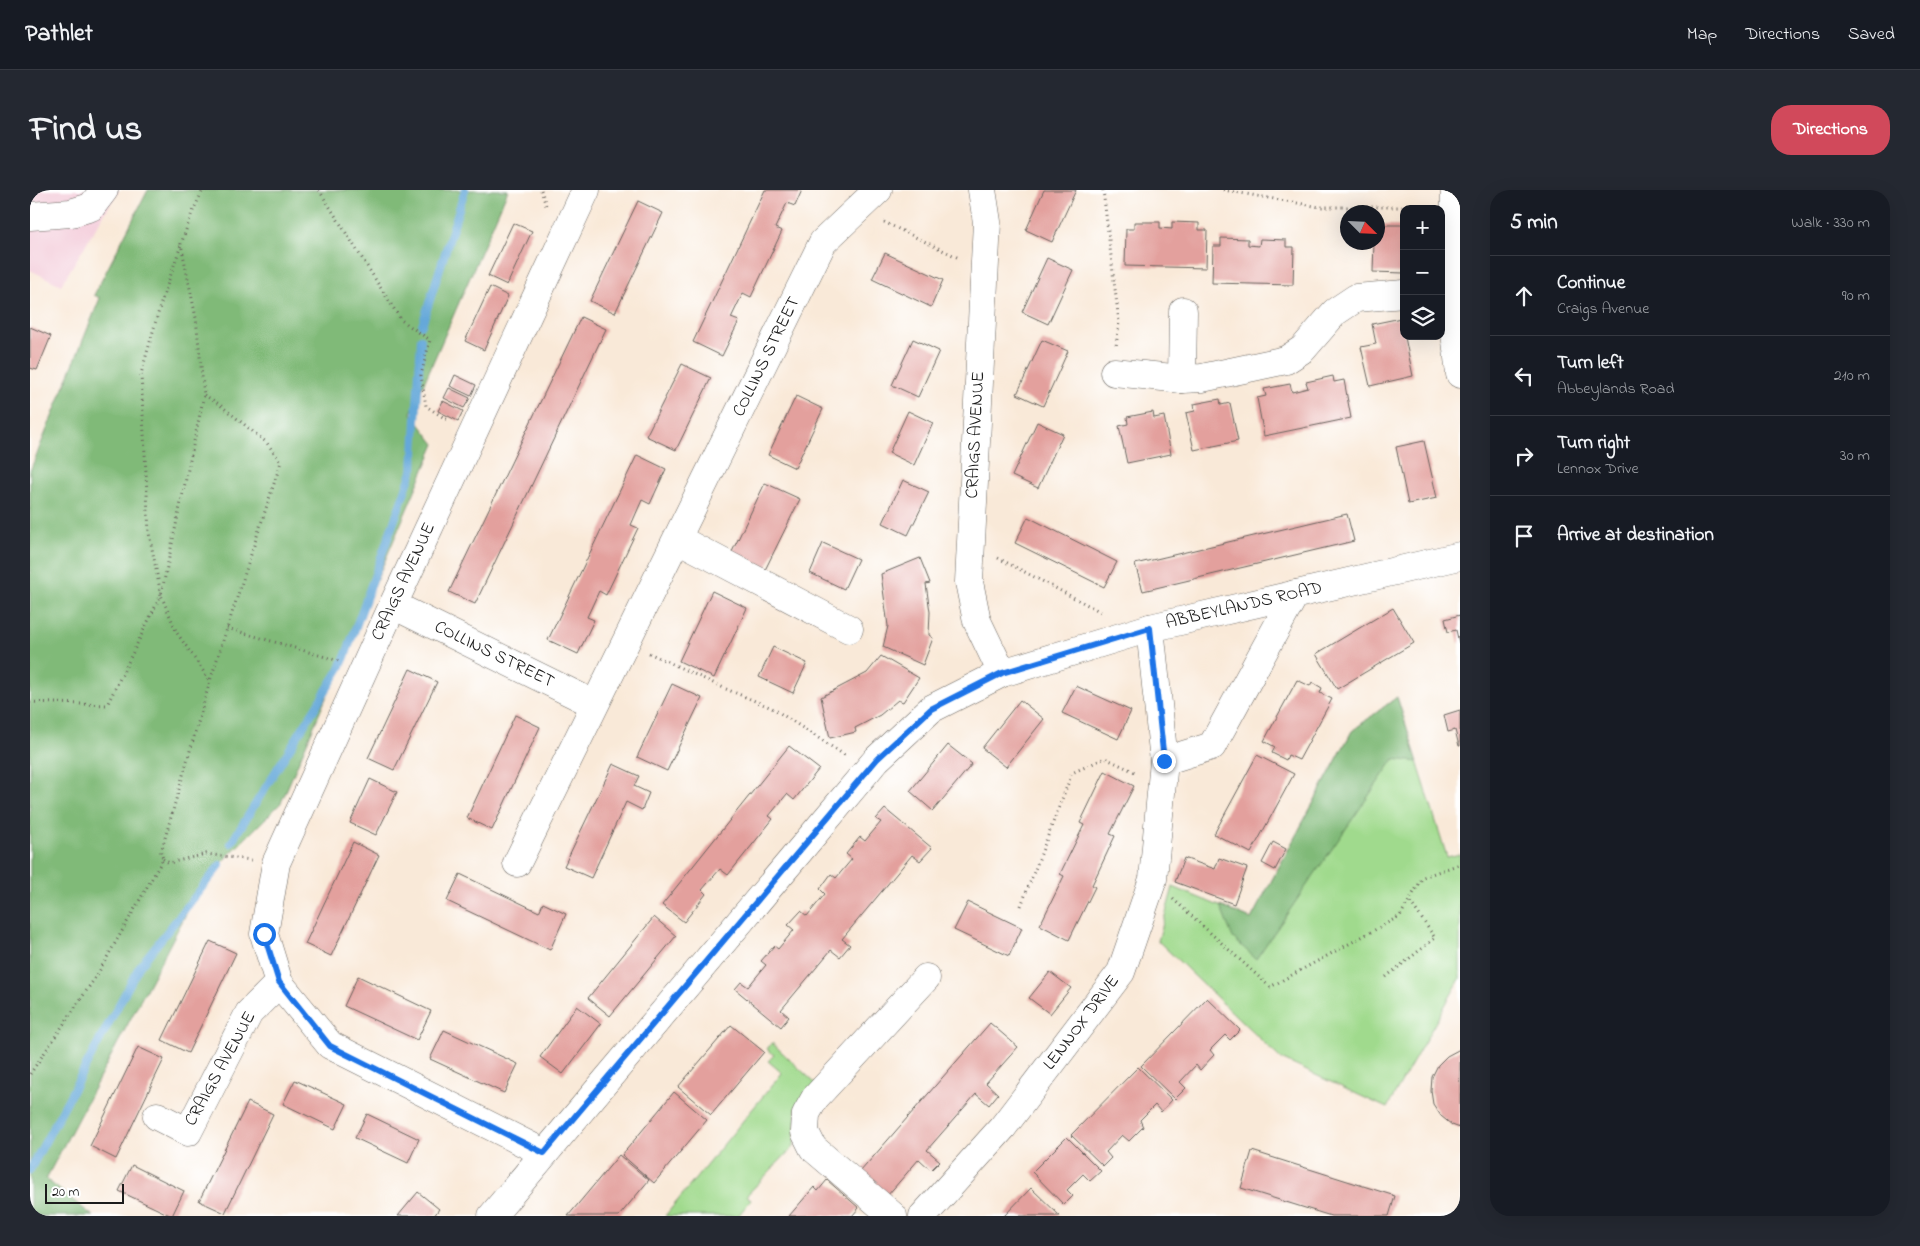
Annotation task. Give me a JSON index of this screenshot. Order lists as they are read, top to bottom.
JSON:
{
  "streets": {
    "street": [
      "COLLINS STREET",
      "CRAIGS AVENUE",
      "ABBEYLANDS ROAD",
      "LENNOX DRIVE"
    ]
  },
  "crossings": [
    ["COLLINS STREET", "CRAIGS AVENUE"],
    ["CRAIGS AVENUE", "ABBEYLANDS ROAD"],
    ["ABBEYLANDS ROAD", "LENNOX DRIVE"]
  ],
  "scale_bar": "20 m",
  "north": "bottom right",
  "page": {
    "header": "Pathlet",
    "nav": ["Map", "Directions", "Saved"],
    "title": "Find us",
    "buttons": "Directions",
    "heading": ["5 min", "Walk · 330 m"],
    "map_buttons": ["+", "−"],
    "list": [
      ["Continue", "Craigs Avenue", "90 m"],
      ["Turn left", "Abbeylands Road", "210 m"],
      ["Turn right", "Lennox Drive", "30 m"],
      "Arrive at destination"
    ],
    "scale": "20 m"
  }
}
